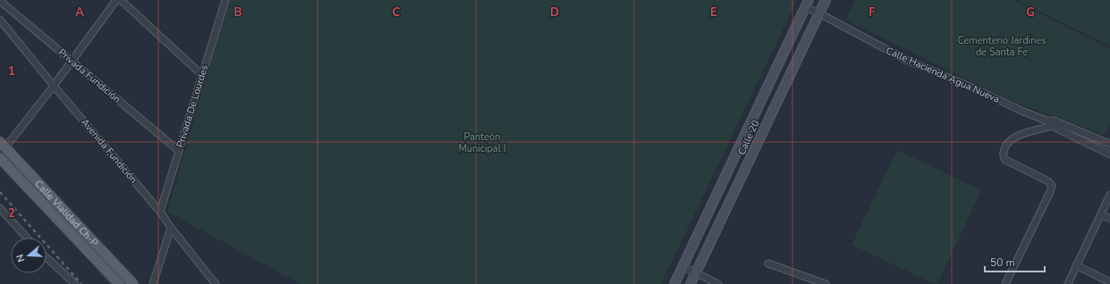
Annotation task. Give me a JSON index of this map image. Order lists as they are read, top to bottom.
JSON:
{
  "streets": {
    "main road": ["Calle 20", "Calle Vialidad Ch-P"],
    "street": [
      "Calle Hacienda Agua Nueva",
      "Privada Fundición",
      "Privada De Lourdes",
      "Avenida Fundición"
    ]
  },
  "crossings": [
    ["Calle Hacienda Agua Nueva", "Calle 20"],
    ["Privada Fundición", "Privada De Lourdes"],
    ["Privada De Lourdes", "Avenida Fundición"]
  ],
  "parks": ["Cementerio Jardines de Santa Fe", "Panteón Municipal I"],
  "scale_bar": "50 m",
  "north": "left",
  "grid": {
    "columns": [
      "A",
      "B",
      "C",
      "D",
      "E",
      "F",
      "G"
    ],
    "rows": ["1", "2"]
  }
}
